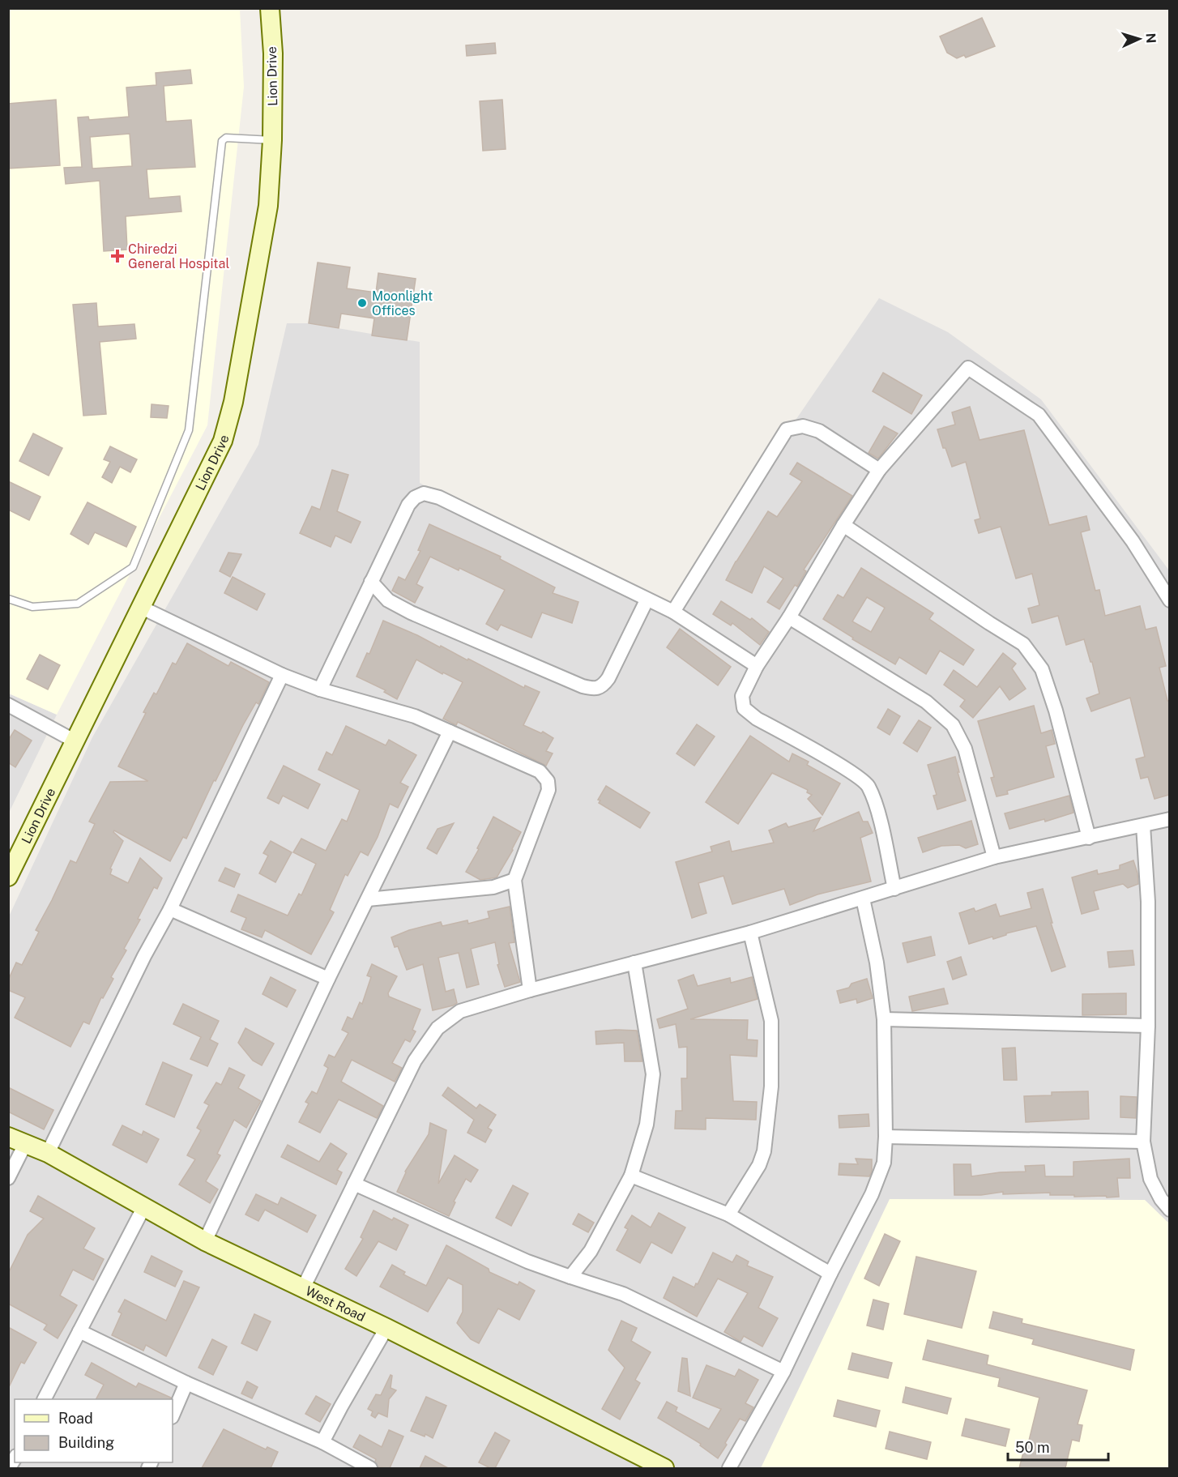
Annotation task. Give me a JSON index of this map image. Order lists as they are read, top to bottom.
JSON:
{
  "streets": {
    "street": ["Lion Drive", "West Road"]
  },
  "places": {
    "health": ["Chiredzi General Hospital"],
    "other": ["Moonlight Offices"]
  },
  "legend": ["Road", "Building"],
  "scale_bar": "50 m",
  "north": "right"
}
